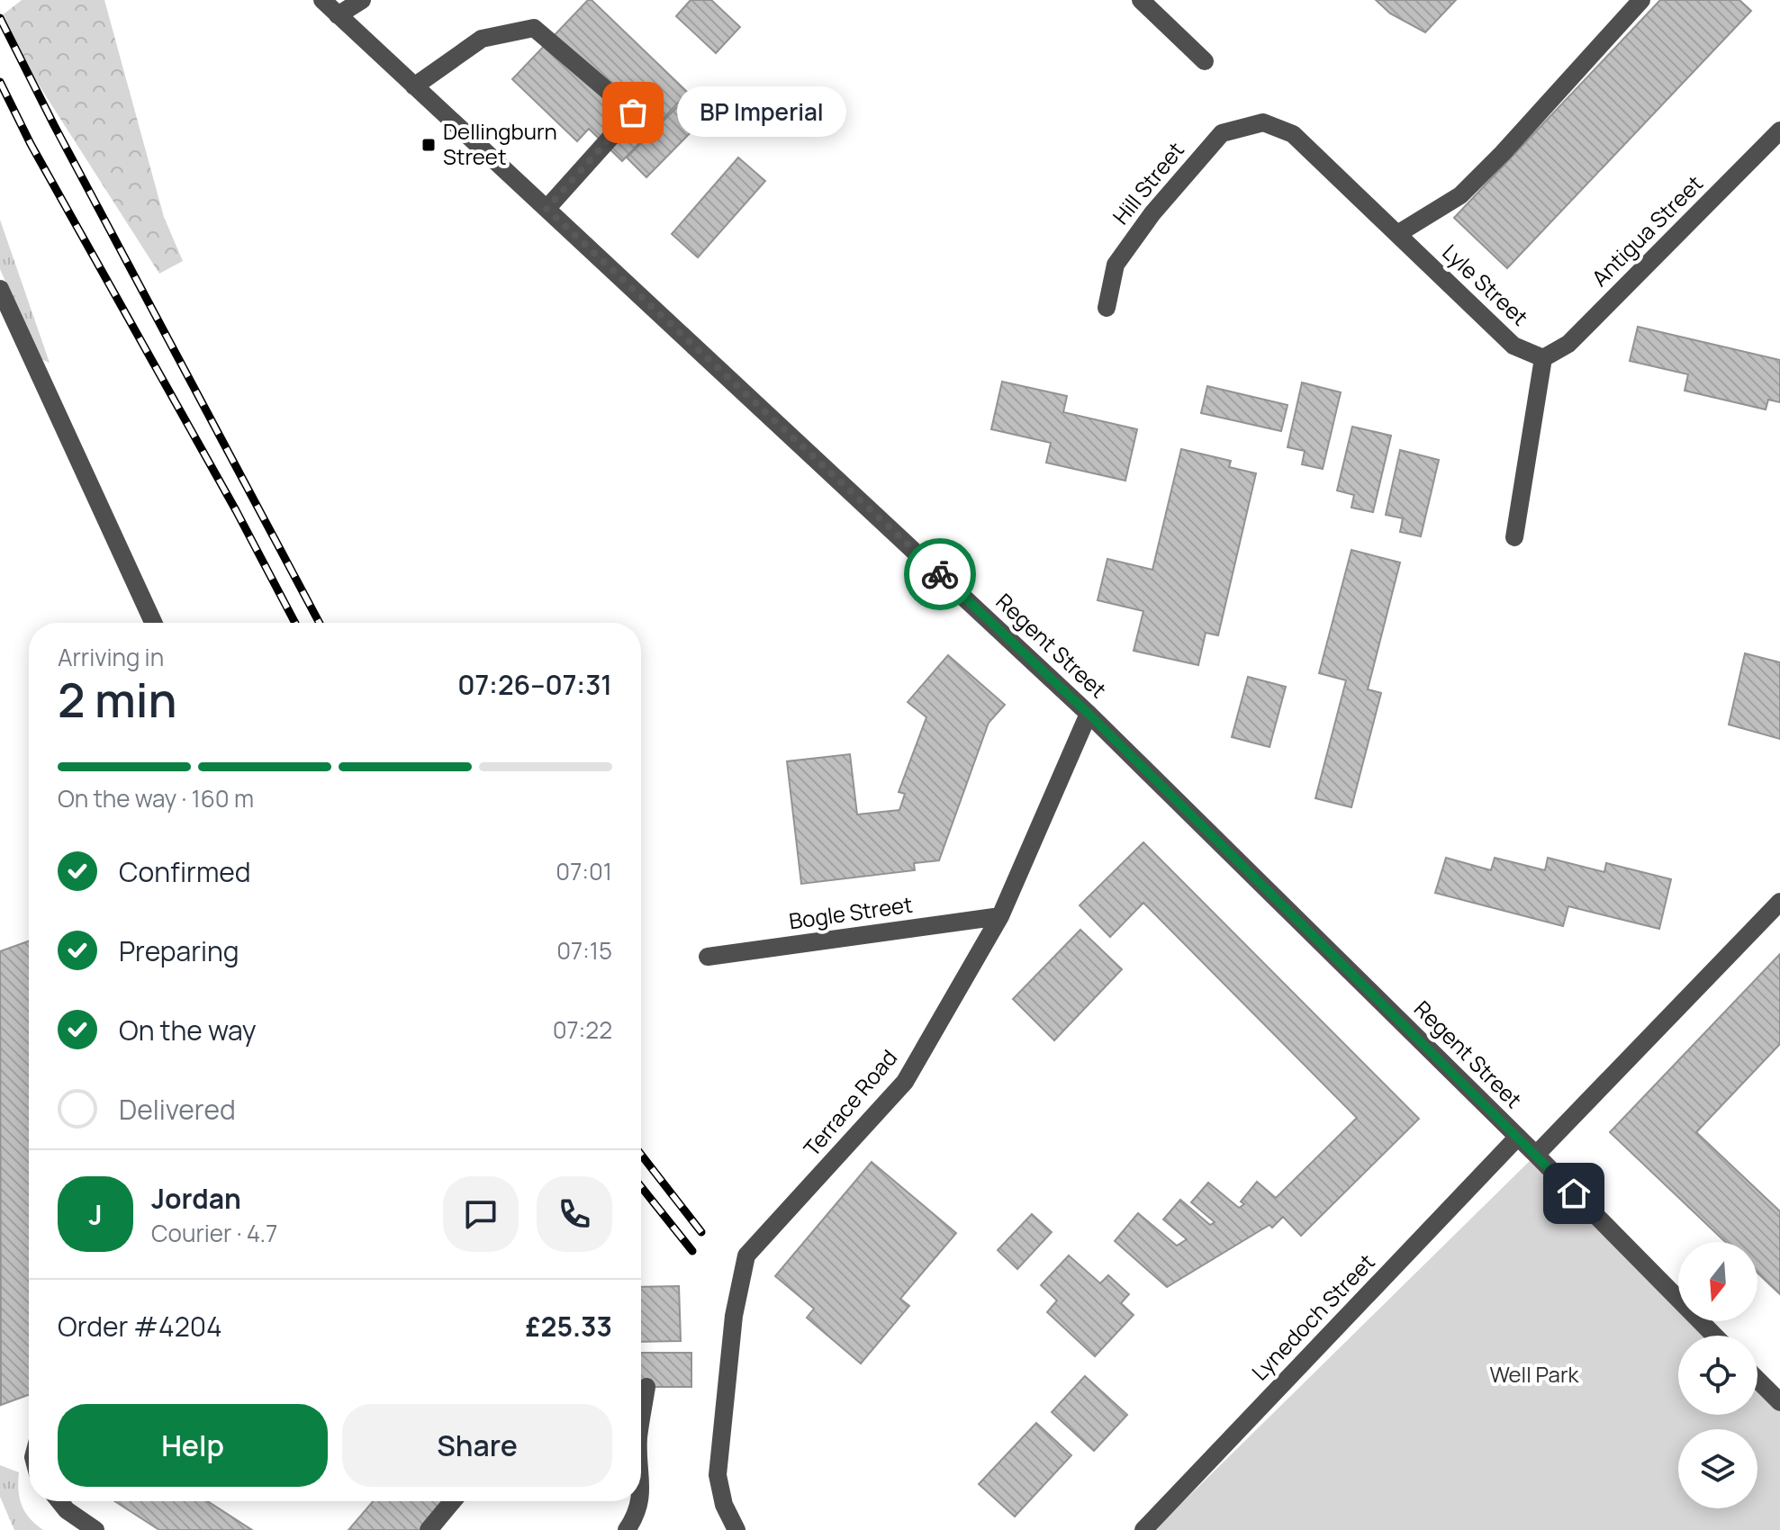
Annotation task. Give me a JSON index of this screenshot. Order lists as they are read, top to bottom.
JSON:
{
  "streets": {
    "street": [
      "Hill Street",
      "Antigua Street",
      "Lyle Street",
      "Regent Street",
      "Bogle Street",
      "Terrace Road",
      "Lynedoch Street"
    ]
  },
  "crossings": [
    ["Hill Street", "Lyle Street"],
    ["Antigua Street", "Lyle Street"],
    ["Regent Street", "Terrace Road"],
    ["Regent Street", "Lynedoch Street"],
    ["Bogle Street", "Terrace Road"]
  ],
  "parks": ["Well Park"],
  "places": {
    "other": ["BP Imperial"],
    "transit": ["Dellingburn Street"]
  },
  "north": "bottom",
  "page": {
    "bubble": "BP Imperial",
    "heading": ["2 min", "Arriving in", "07:26–07:31"],
    "panel": [
      "Jordan",
      "Courier · 4.7",
      "Order #4204",
      "£25.33"
    ],
    "bar": "On the way · 160 m",
    "list": [
      ["Confirmed", "07:01"],
      ["Preparing", "07:15"],
      ["On the way", "07:22"],
      "Delivered"
    ],
    "round": "J",
    "buttons": ["Help", "Share"]
  }
}
